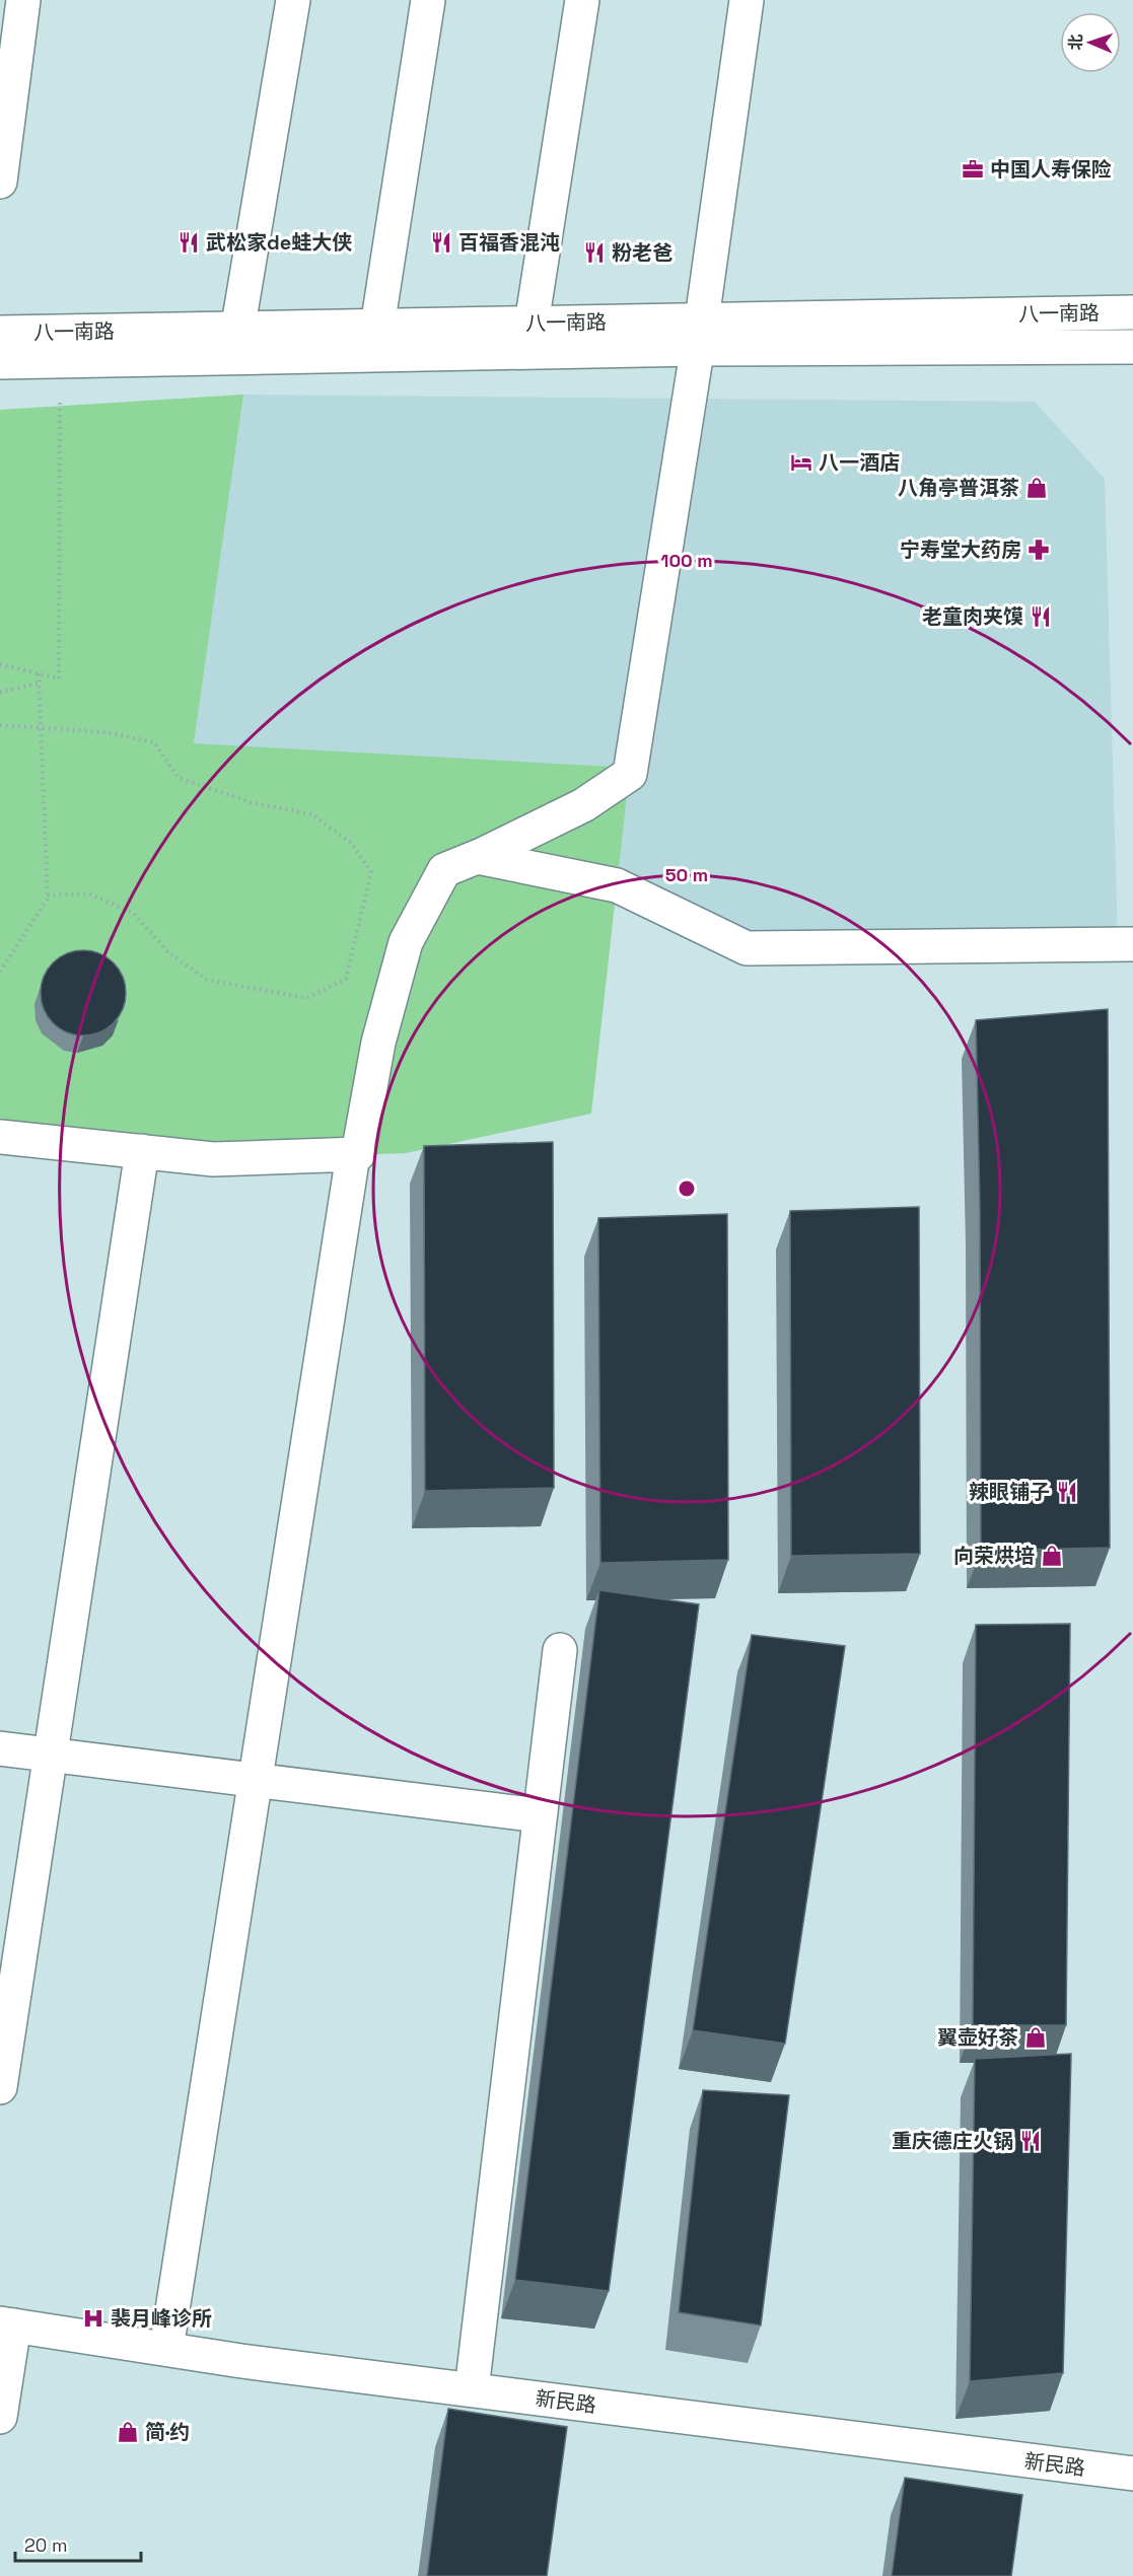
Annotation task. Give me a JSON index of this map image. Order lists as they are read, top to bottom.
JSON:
{
  "streets": {
    "street": ["八一南路", "新民路"]
  },
  "places": {
    "office": ["中国人寿保险"],
    "restaurant": [
      "武松家de蛙大侠",
      "百福香混沌",
      "粉老爸",
      "老童肉夹馍",
      "辣眼铺子",
      "重庆德庄火锅"
    ],
    "hotel": ["八一酒店"],
    "shop": [
      "八角亭普洱茶",
      "向荣烘培",
      "翼壶好茶",
      "简·约"
    ],
    "pharmacy": ["宁寿堂大药房"],
    "hospital": ["裴月峰诊所"]
  },
  "scale_bar": "20 m",
  "north": "left",
  "rings": ["100 m", "50 m"]
}
